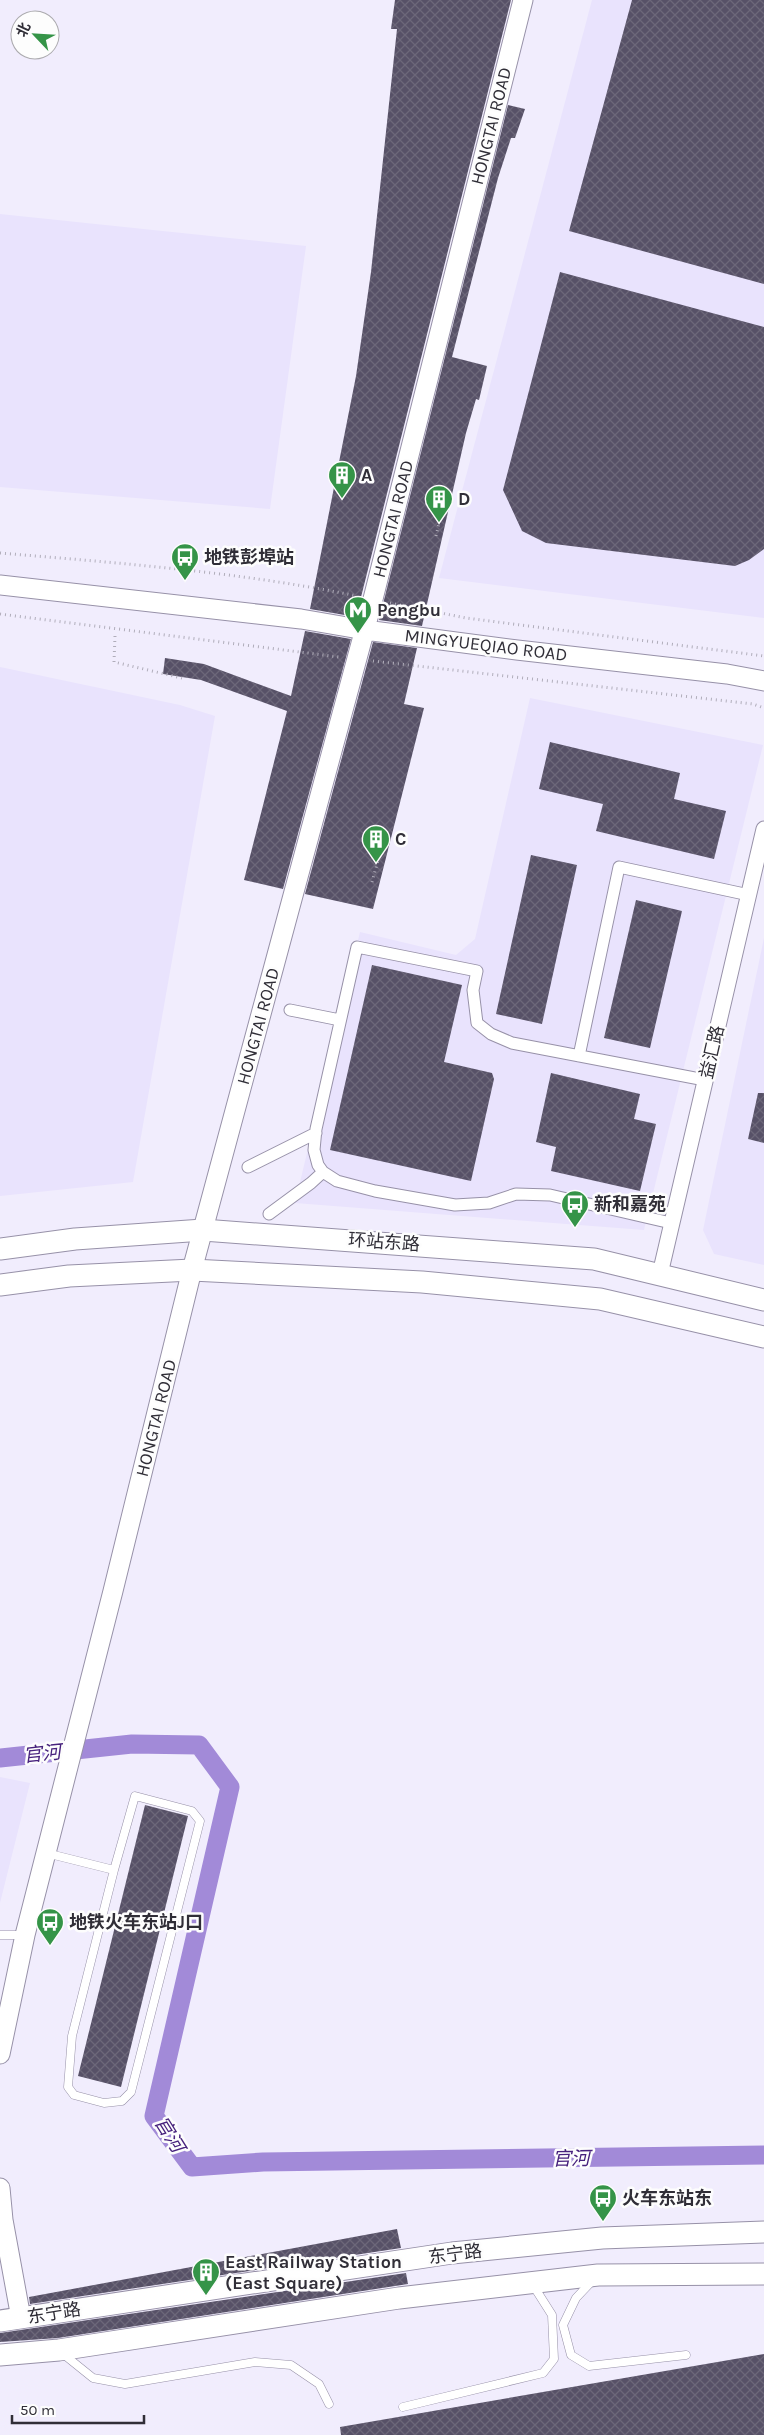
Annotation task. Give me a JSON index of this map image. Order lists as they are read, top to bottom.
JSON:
{
  "streets": {
    "main road": ["环站东路", "东宁路"],
    "street": ["HONGTAI ROAD", "MINGYUEQIAO ROAD", "益汇路"]
  },
  "crossings": [
    ["HONGTAI ROAD", "MINGYUEQIAO ROAD"],
    ["HONGTAI ROAD", "环站东路"],
    ["益汇路", "环站东路"]
  ],
  "water": ["官河"],
  "places": {
    "building": [
      "A",
      "D",
      "C",
      "East Railway Station (East Square)"
    ],
    "bus stop": [
      "地铁彭埠站",
      "新和嘉苑",
      "地铁火车东站J口",
      "火车东站东"
    ],
    "metro station": ["Pengbu"]
  },
  "scale_bar": "50 m",
  "north": "top left"
}
